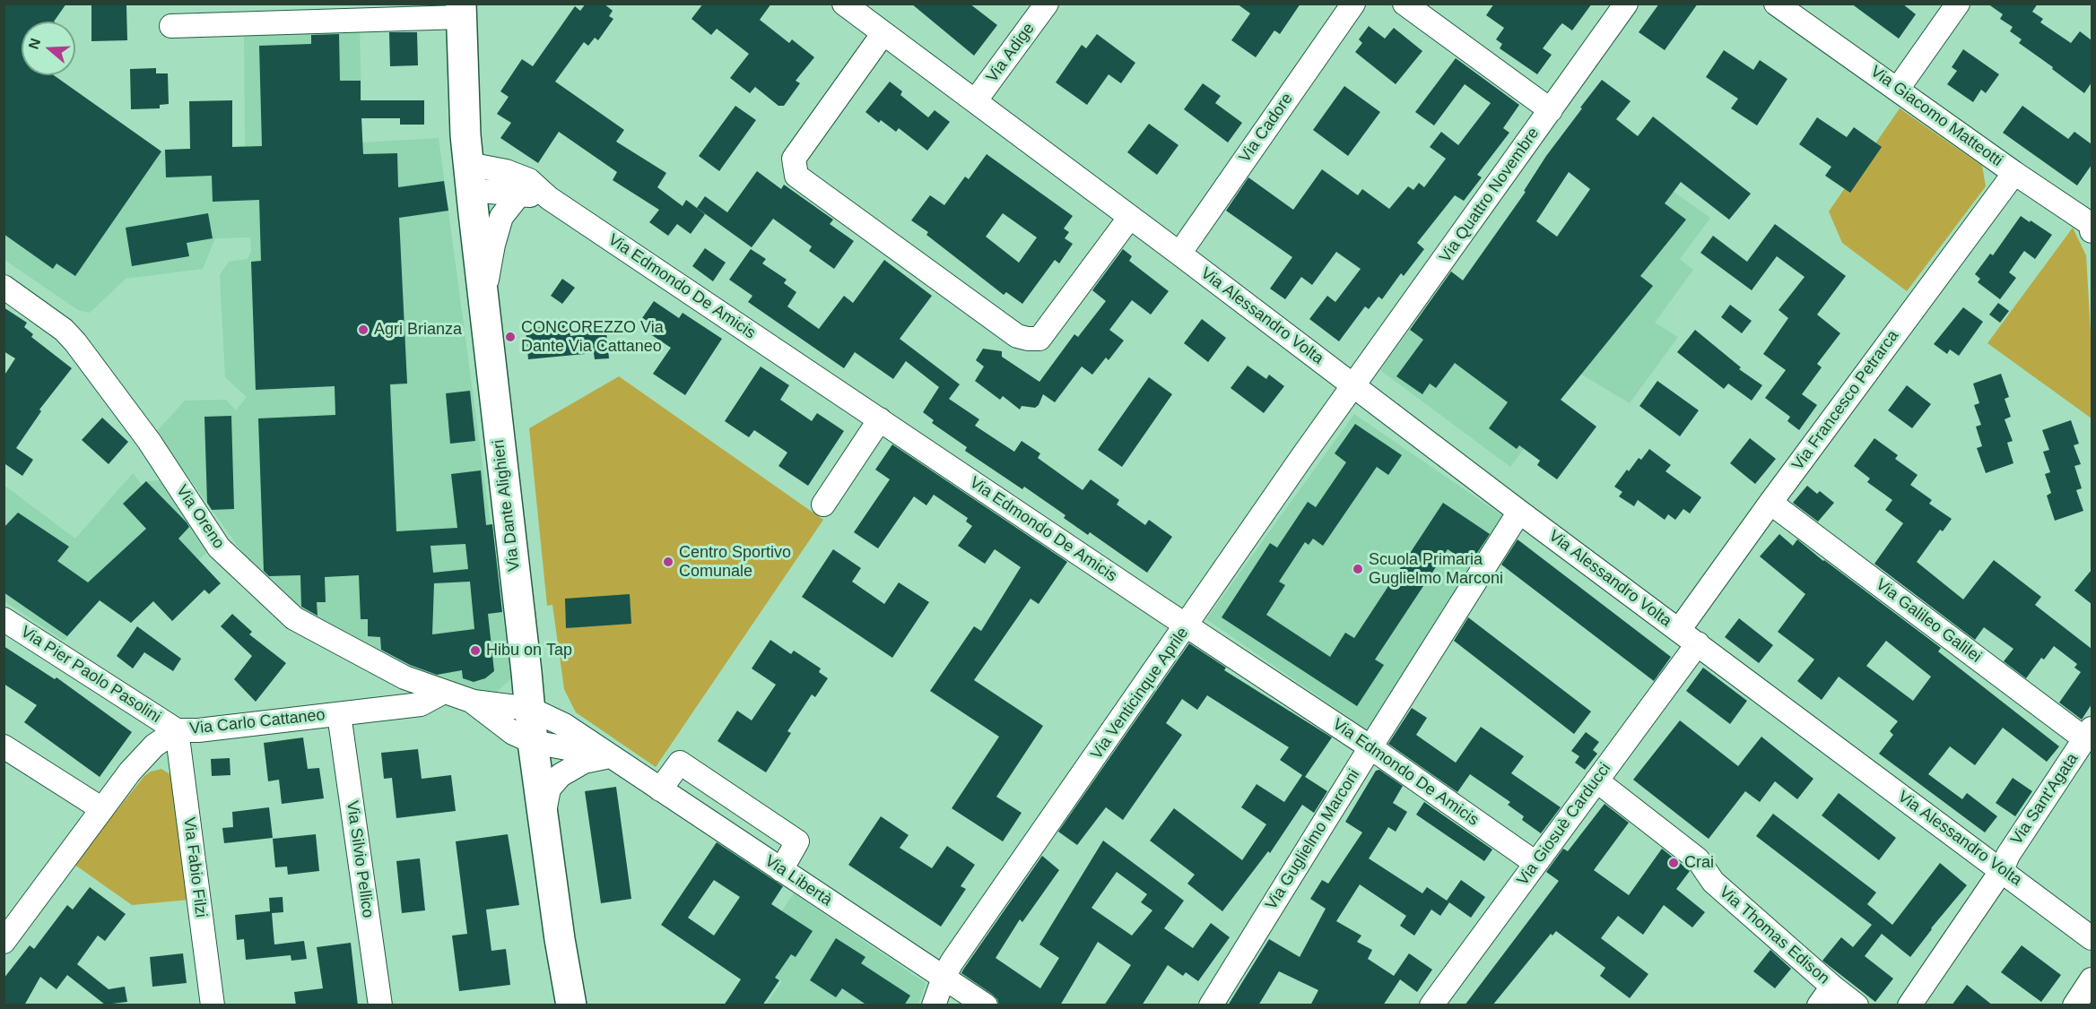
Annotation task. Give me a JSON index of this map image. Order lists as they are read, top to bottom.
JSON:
{
  "streets": {
    "main road": ["Via Dante Alighieri"],
    "street": [
      "Via Adige",
      "Via Giacomo Matteotti",
      "Via Cadore",
      "Via Quattro Novembre",
      "Via Edmondo De Amicis",
      "Via Alessandro Volta",
      "Via Francesco Petrarca",
      "Via Oreno",
      "Via Galileo Galilei",
      "Via Pier Paolo Pasolini",
      "Via Venticinque Aprile",
      "Via Carlo Cattaneo",
      "Via Sant'Agata",
      "Via Giosuè Carducci",
      "Via Guglielmo Marconi",
      "Via Silvio Pellico",
      "Via Fabio Filzi",
      "Via Libertà",
      "Via Thomas Edison"
    ]
  },
  "crossings": [
    ["Via Adige", "Via Alessandro Volta"],
    ["Via Giacomo Matteotti", "Via Francesco Petrarca"],
    ["Via Cadore", "Via Alessandro Volta"],
    ["Via Quattro Novembre", "Via Alessandro Volta"],
    ["Via Quattro Novembre", "Via Venticinque Aprile"],
    ["Via Edmondo De Amicis", "Via Dante Alighieri"],
    ["Via Edmondo De Amicis", "Via Venticinque Aprile"],
    ["Via Edmondo De Amicis", "Via Giosuè Carducci"],
    ["Via Edmondo De Amicis", "Via Guglielmo Marconi"],
    ["Via Alessandro Volta", "Via Francesco Petrarca"],
    ["Via Alessandro Volta", "Via Venticinque Aprile"],
    ["Via Alessandro Volta", "Via Sant'Agata"],
    ["Via Alessandro Volta", "Via Giosuè Carducci"],
    ["Via Alessandro Volta", "Via Guglielmo Marconi"],
    ["Via Francesco Petrarca", "Via Galileo Galilei"],
    ["Via Dante Alighieri", "Via Oreno"],
    ["Via Dante Alighieri", "Via Libertà"],
    ["Via Oreno", "Via Carlo Cattaneo"],
    ["Via Oreno", "Via Libertà"],
    ["Via Galileo Galilei", "Via Sant'Agata"],
    ["Via Pier Paolo Pasolini", "Via Carlo Cattaneo"],
    ["Via Pier Paolo Pasolini", "Via Fabio Filzi"],
    ["Via Venticinque Aprile", "Via Libertà"],
    ["Via Carlo Cattaneo", "Via Silvio Pellico"],
    ["Via Carlo Cattaneo", "Via Fabio Filzi"],
    ["Via Giosuè Carducci", "Via Thomas Edison"]
  ],
  "places": [
    "Agri Brianza",
    "CONCOREZZO Via Dante Via Cattaneo",
    "Centro Sportivo Comunale",
    "Scuola Primaria Guglielmo Marconi",
    "Hibu on Tap",
    "Crai"
  ],
  "north": "left"
}
